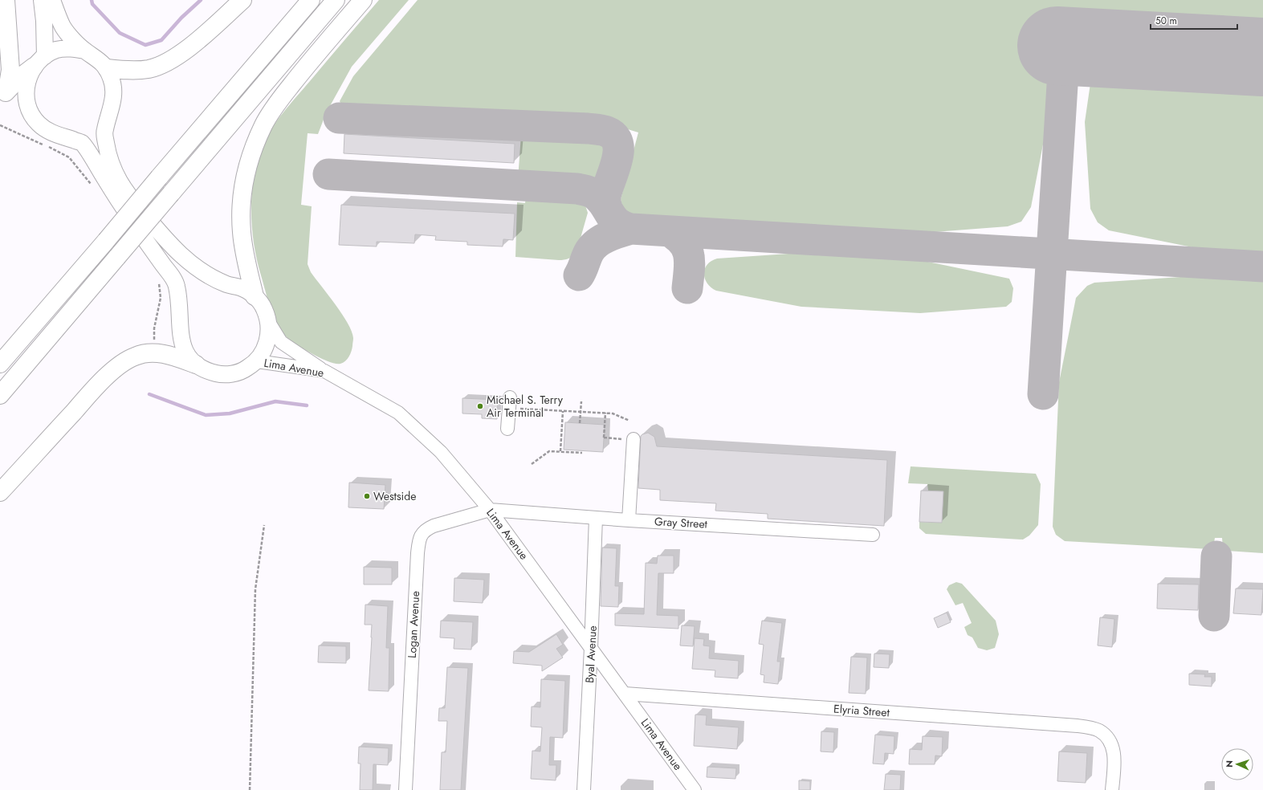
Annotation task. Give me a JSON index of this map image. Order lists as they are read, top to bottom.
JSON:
{
  "streets": {
    "street": [
      "Lima Avenue",
      "Gray Street",
      "Logan Avenue",
      "Byal Avenue",
      "Elyria Street"
    ]
  },
  "crossings": [
    ["Lima Avenue", "Gray Street"],
    ["Lima Avenue", "Logan Avenue"],
    ["Lima Avenue", "Byal Avenue"],
    ["Lima Avenue", "Elyria Street"],
    ["Gray Street", "Logan Avenue"],
    ["Gray Street", "Byal Avenue"]
  ],
  "places": ["Michael S. Terry Air Terminal", "Westside"],
  "scale_bar": "50 m",
  "north": "left"
}
